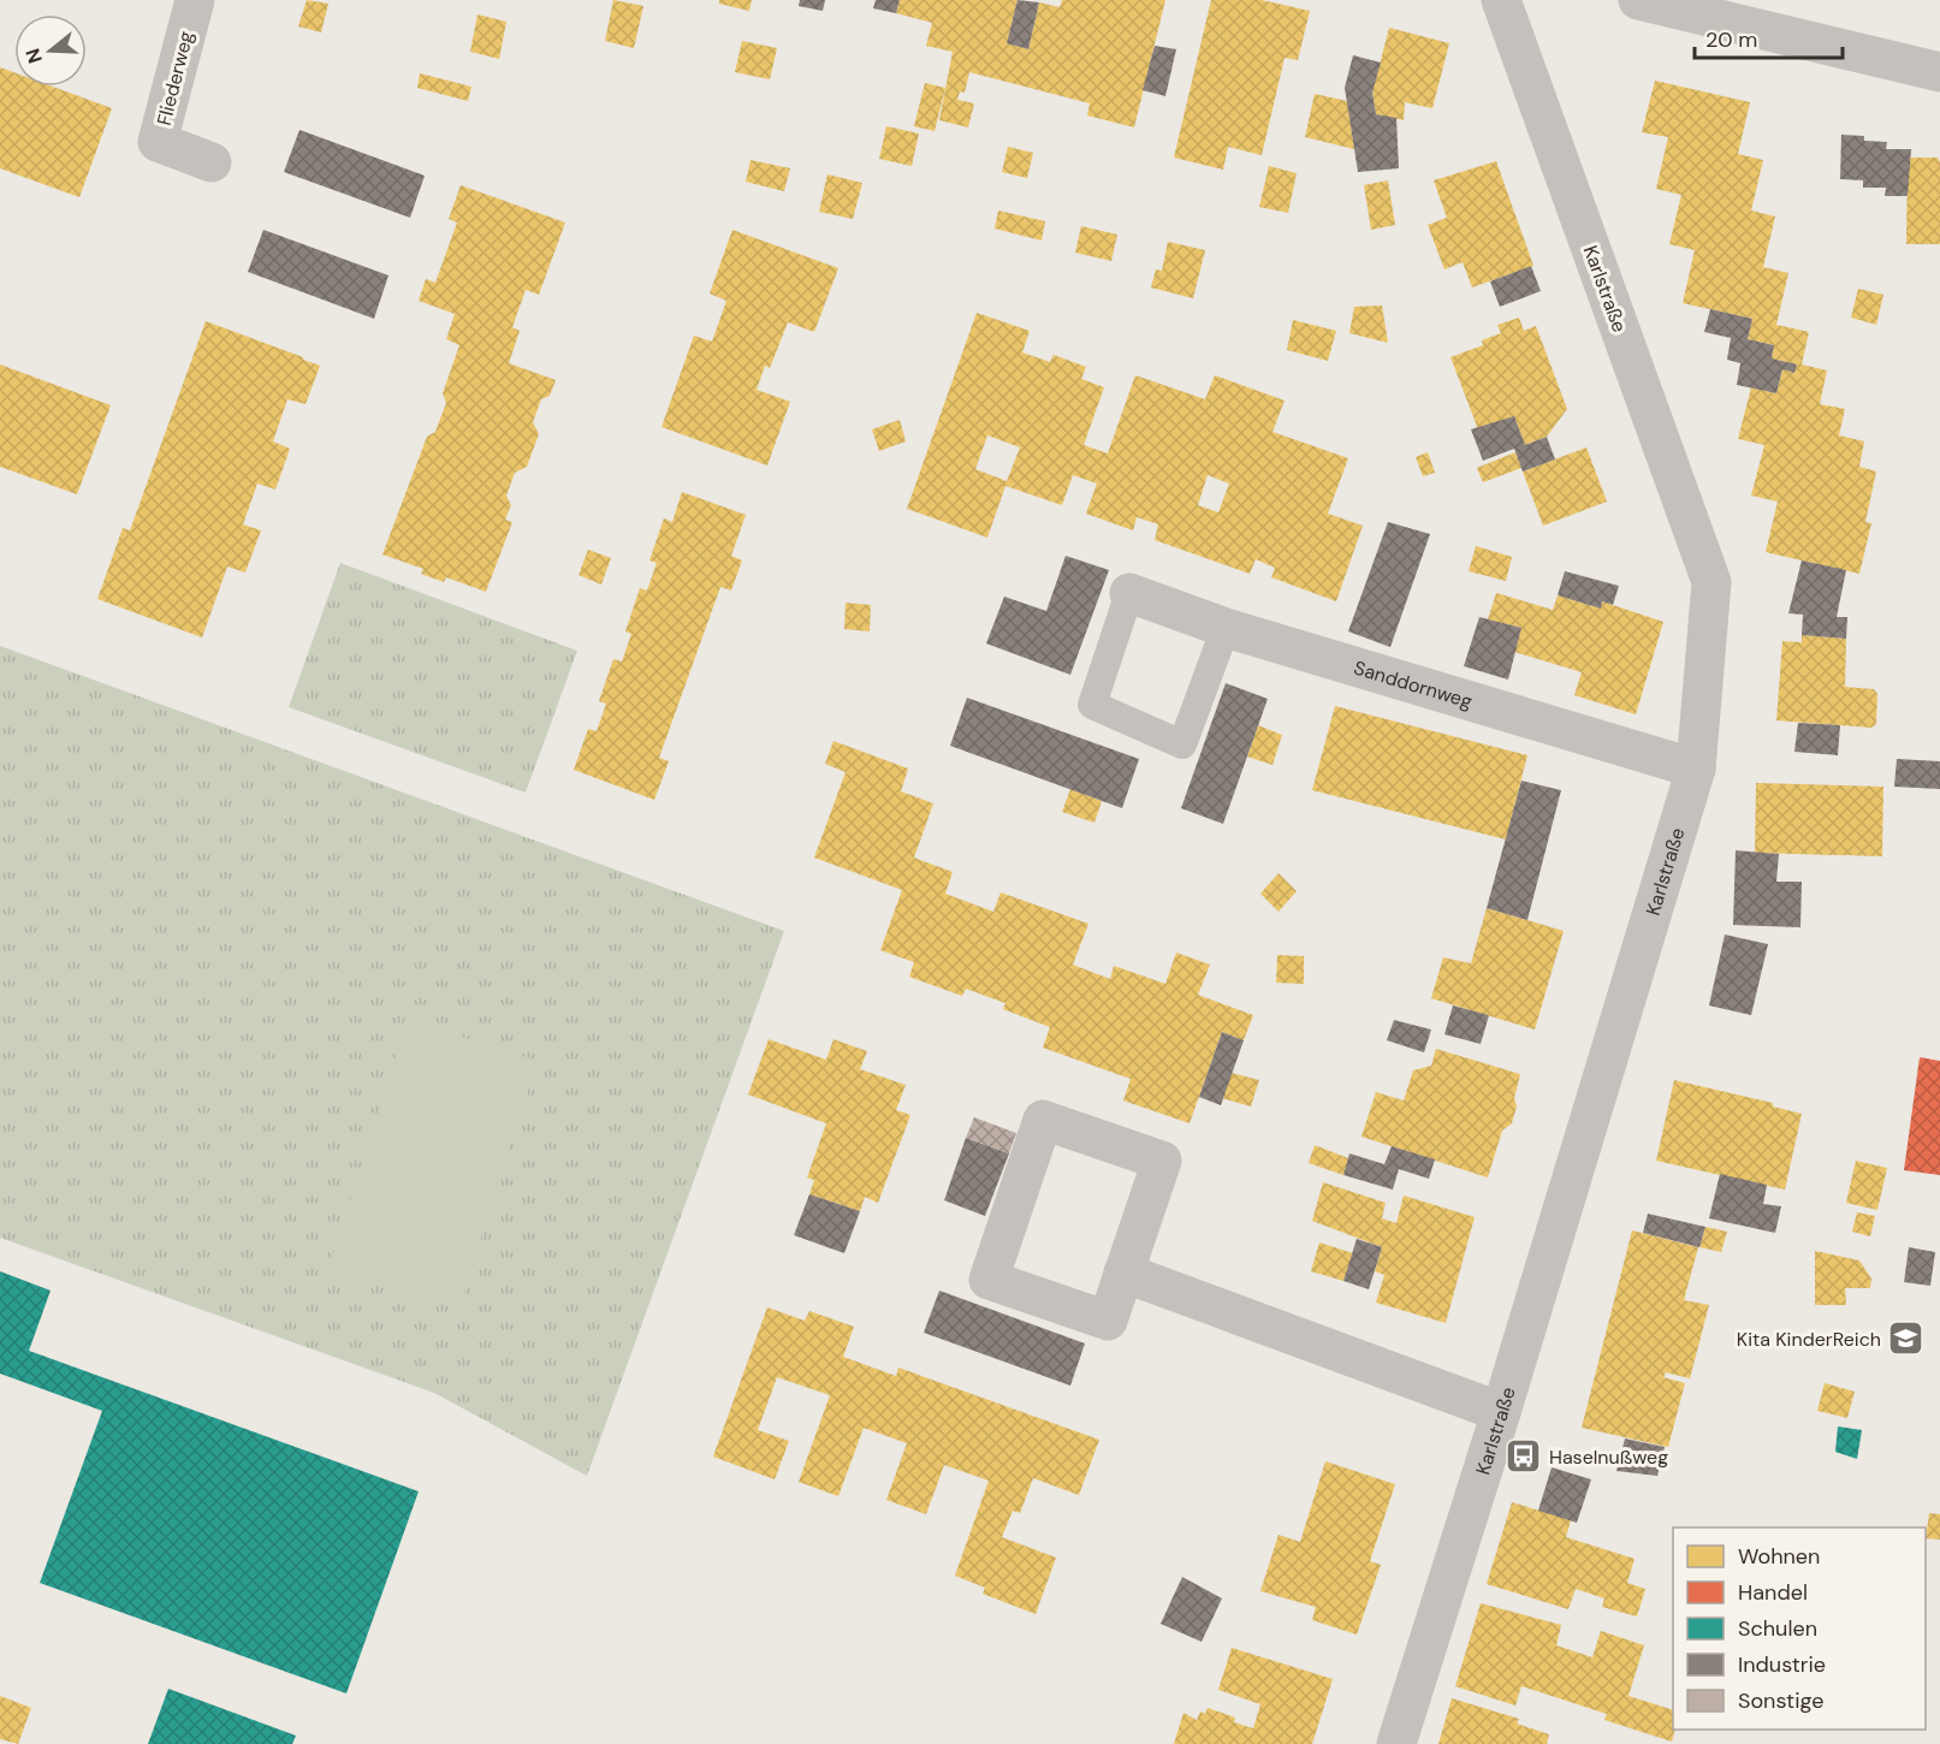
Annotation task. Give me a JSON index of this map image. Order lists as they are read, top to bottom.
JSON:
{
  "streets": {
    "street": ["Fliederweg", "Karlstraße", "Sanddornweg"]
  },
  "crossings": [
    ["Karlstraße", "Sanddornweg"]
  ],
  "places": {
    "school or university": ["Kita KinderReich"],
    "bus stop": ["Haselnußweg"]
  },
  "legend": [
    "Wohnen",
    "Handel",
    "Schulen",
    "Industrie",
    "Sonstige"
  ],
  "scale_bar": "20 m",
  "north": "left"
}
